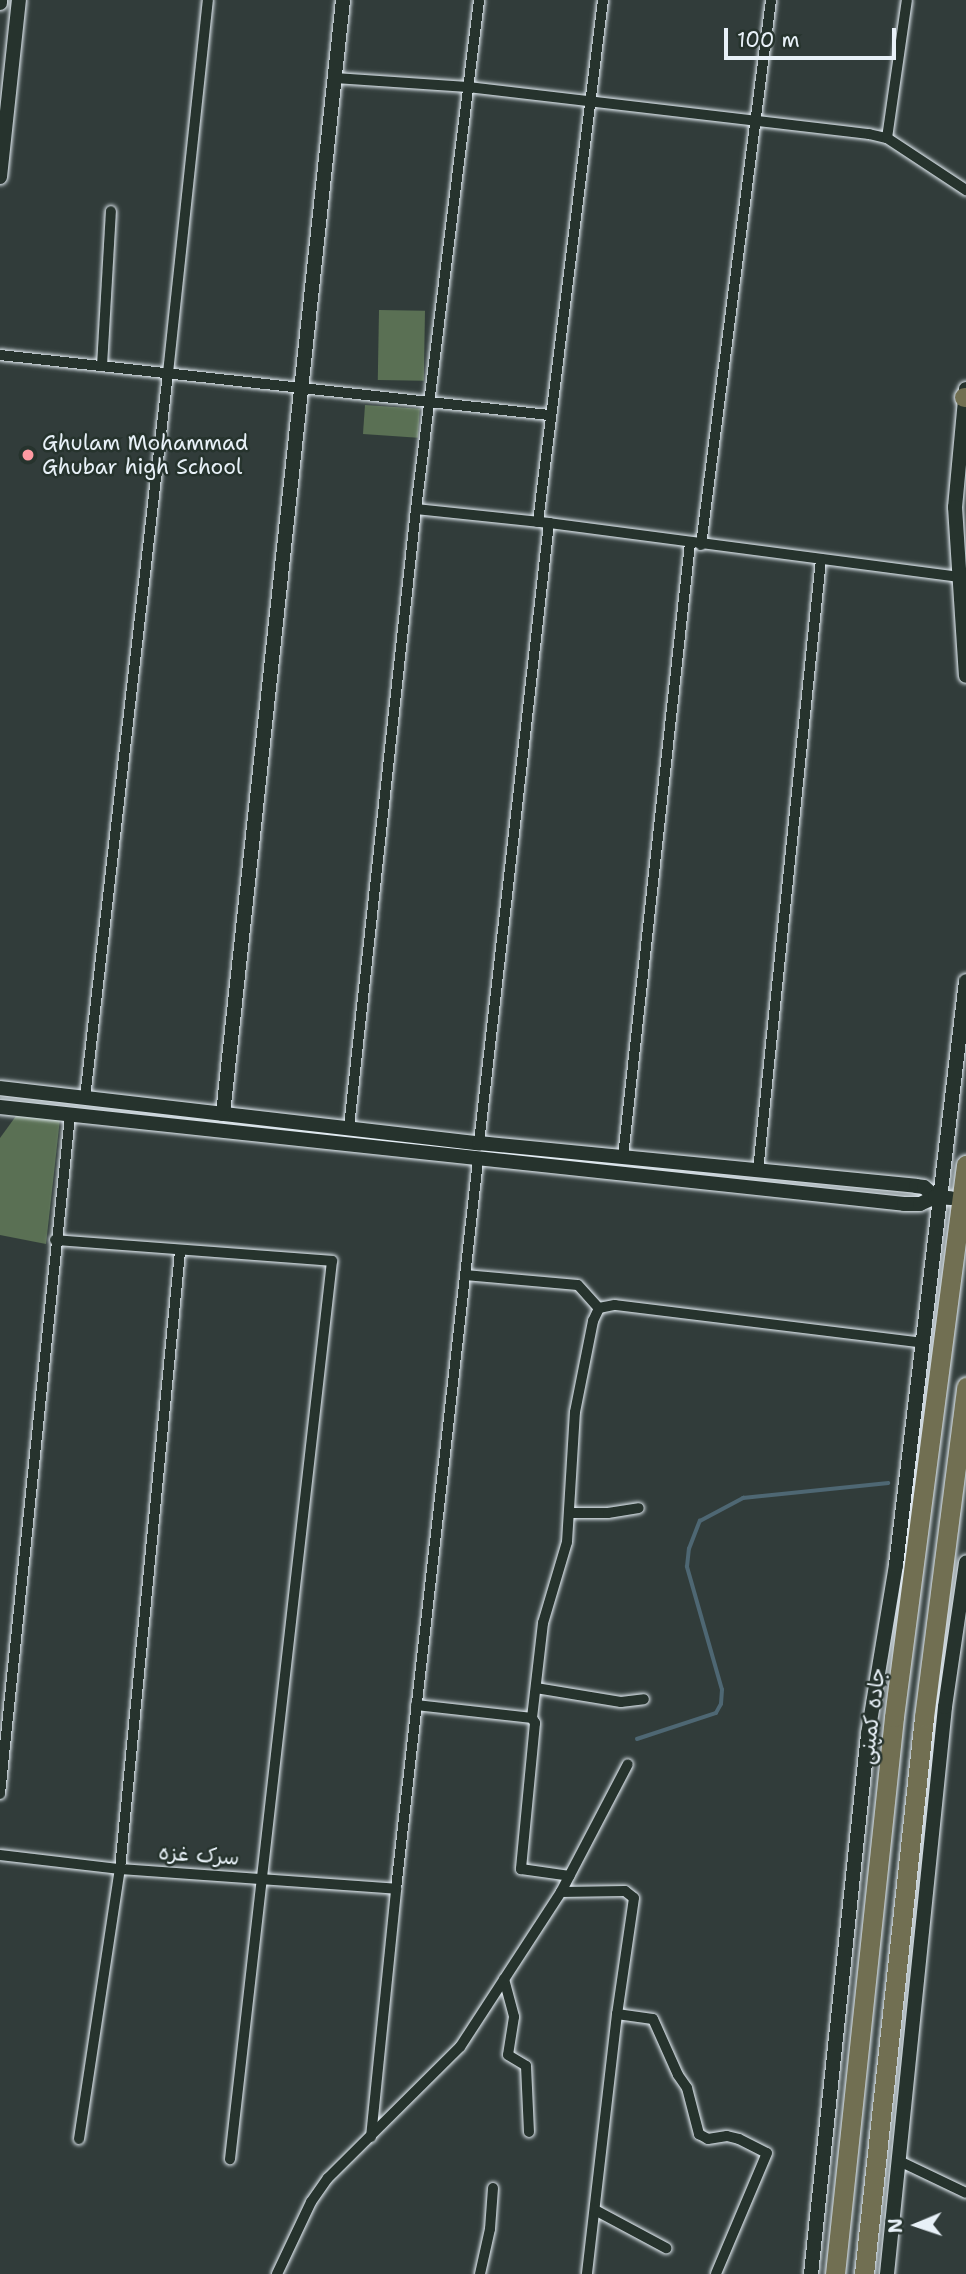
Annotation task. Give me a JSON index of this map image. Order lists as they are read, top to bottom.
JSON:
{
  "streets": {
    "highway": ["جاده کمپنی"],
    "street": ["سرک غزه"]
  },
  "places": ["Ghulam Mohammad Ghubar high School"],
  "scale_bar": "100 m",
  "north": "left"
}
